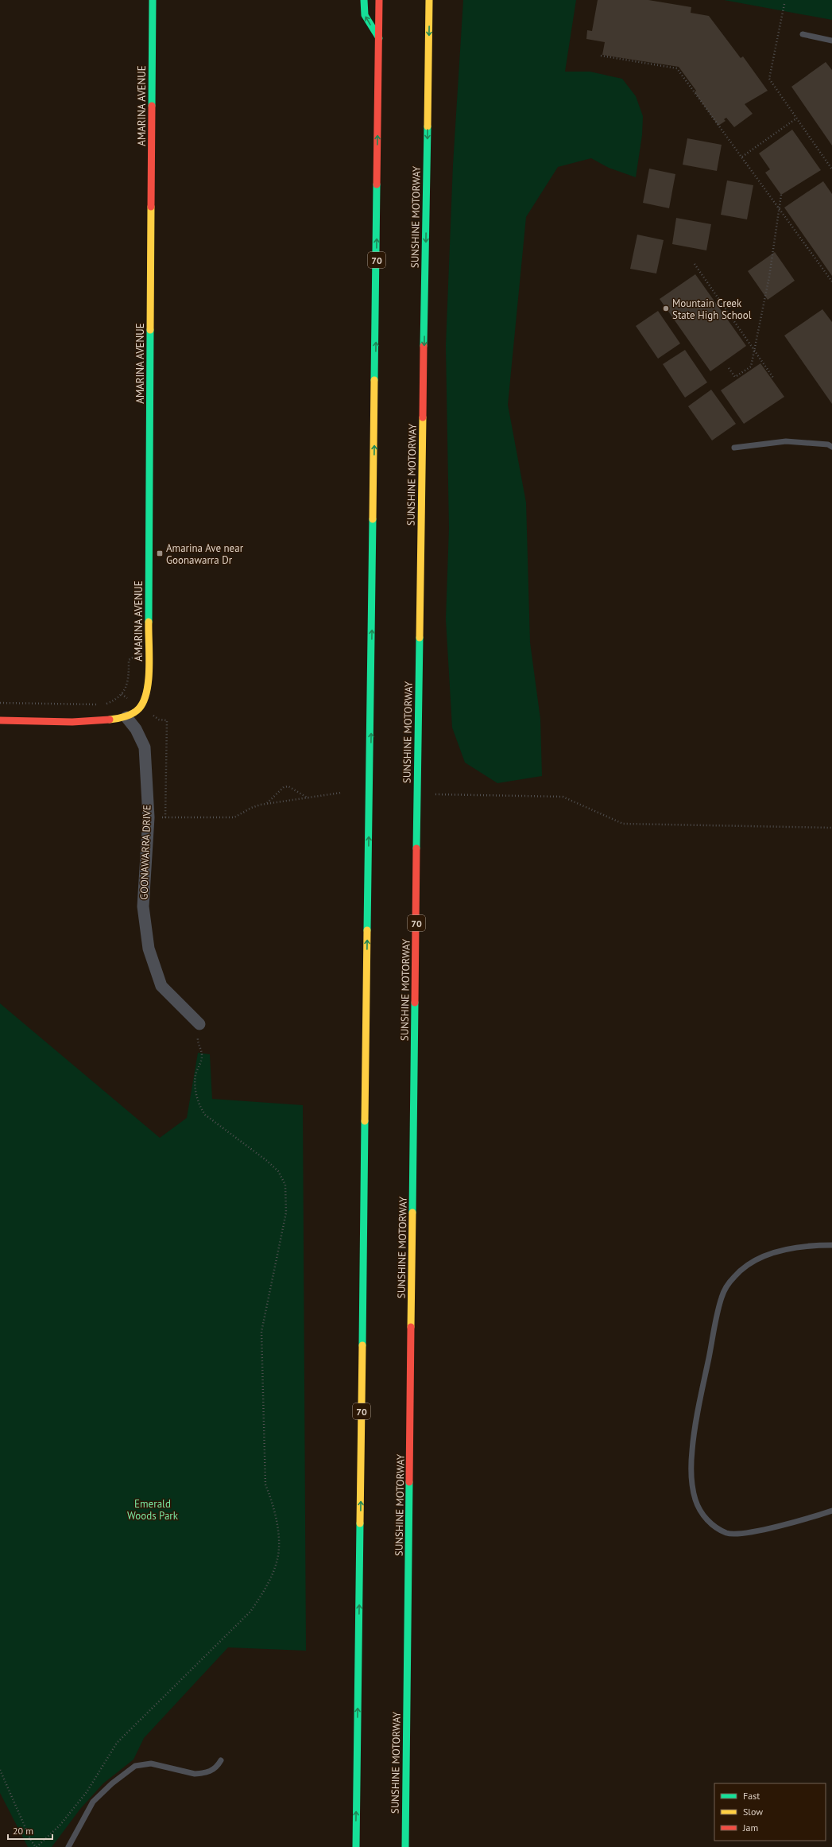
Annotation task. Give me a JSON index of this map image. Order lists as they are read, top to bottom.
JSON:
{
  "streets": {
    "main road": ["AMARINA AVENUE", "SUNSHINE MOTORWAY", "70"],
    "street": ["GOONAWARRA DRIVE"]
  },
  "crossings": [
    ["AMARINA AVENUE", "GOONAWARRA DRIVE"]
  ],
  "parks": ["Emerald Woods Park"],
  "places": {
    "other": ["Mountain Creek State High School"],
    "transit": ["Amarina Ave near Goonawarra Dr"]
  },
  "legend": ["Fast", "Slow", "Jam"],
  "scale_bar": "20 m"
}
